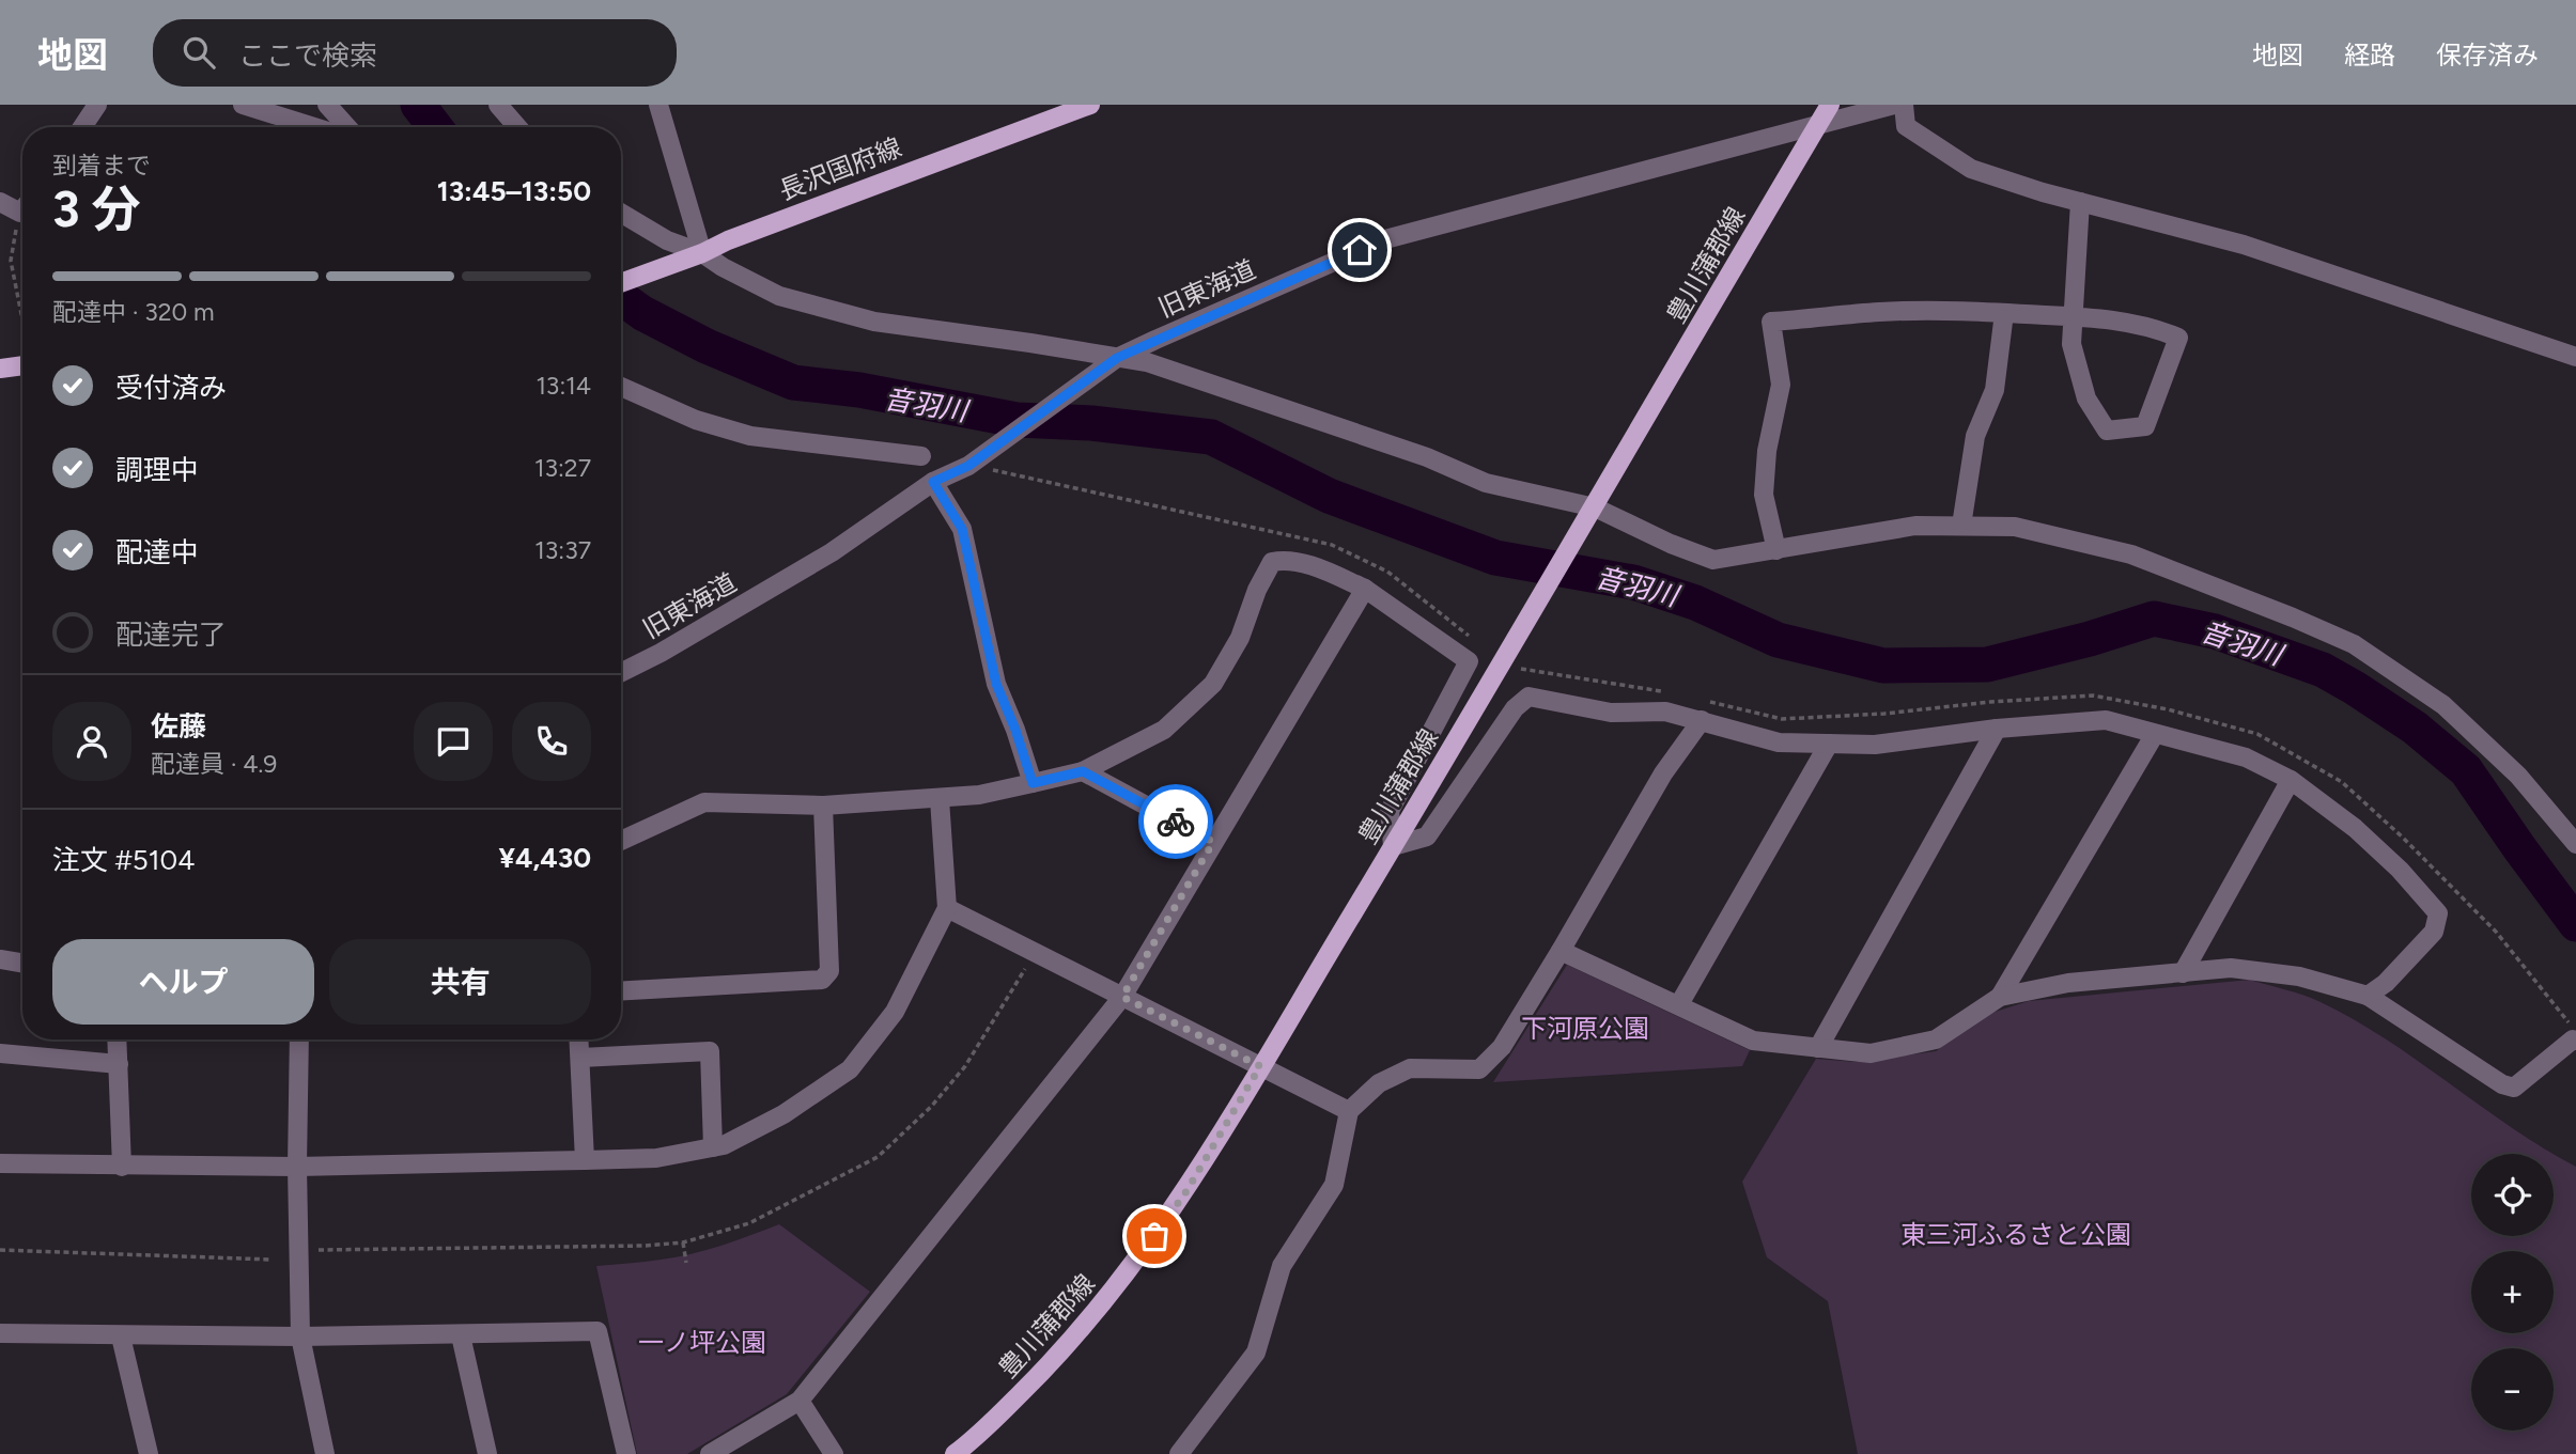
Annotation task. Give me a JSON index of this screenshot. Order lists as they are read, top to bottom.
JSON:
{
  "streets": {
    "main road": ["長沢国府線", "豊川蒲郡線"],
    "street": ["旧東海道"]
  },
  "crossings": [
    ["豊川蒲郡線", "旧東海道"]
  ],
  "water": ["音羽川"],
  "parks": ["下河原公園", "東三河ふるさと公園", "一ノ坪公園"],
  "page": {
    "header": "地図",
    "search": "ここで検索",
    "nav": ["地図", "経路", "保存済み"],
    "heading": ["3 分", "到着まで", "13:45–13:50"],
    "panel": [
      "佐藤",
      "配達員 · 4.9",
      "注文 #5104",
      "¥4,430"
    ],
    "bar": "配達中 · 320 m",
    "list": [
      ["受付済み", "13:14"],
      ["調理中", "13:27"],
      ["配達中", "13:37"],
      "配達完了"
    ],
    "buttons": ["ヘルプ", "共有"],
    "map_buttons": ["+", "−"]
  }
}
